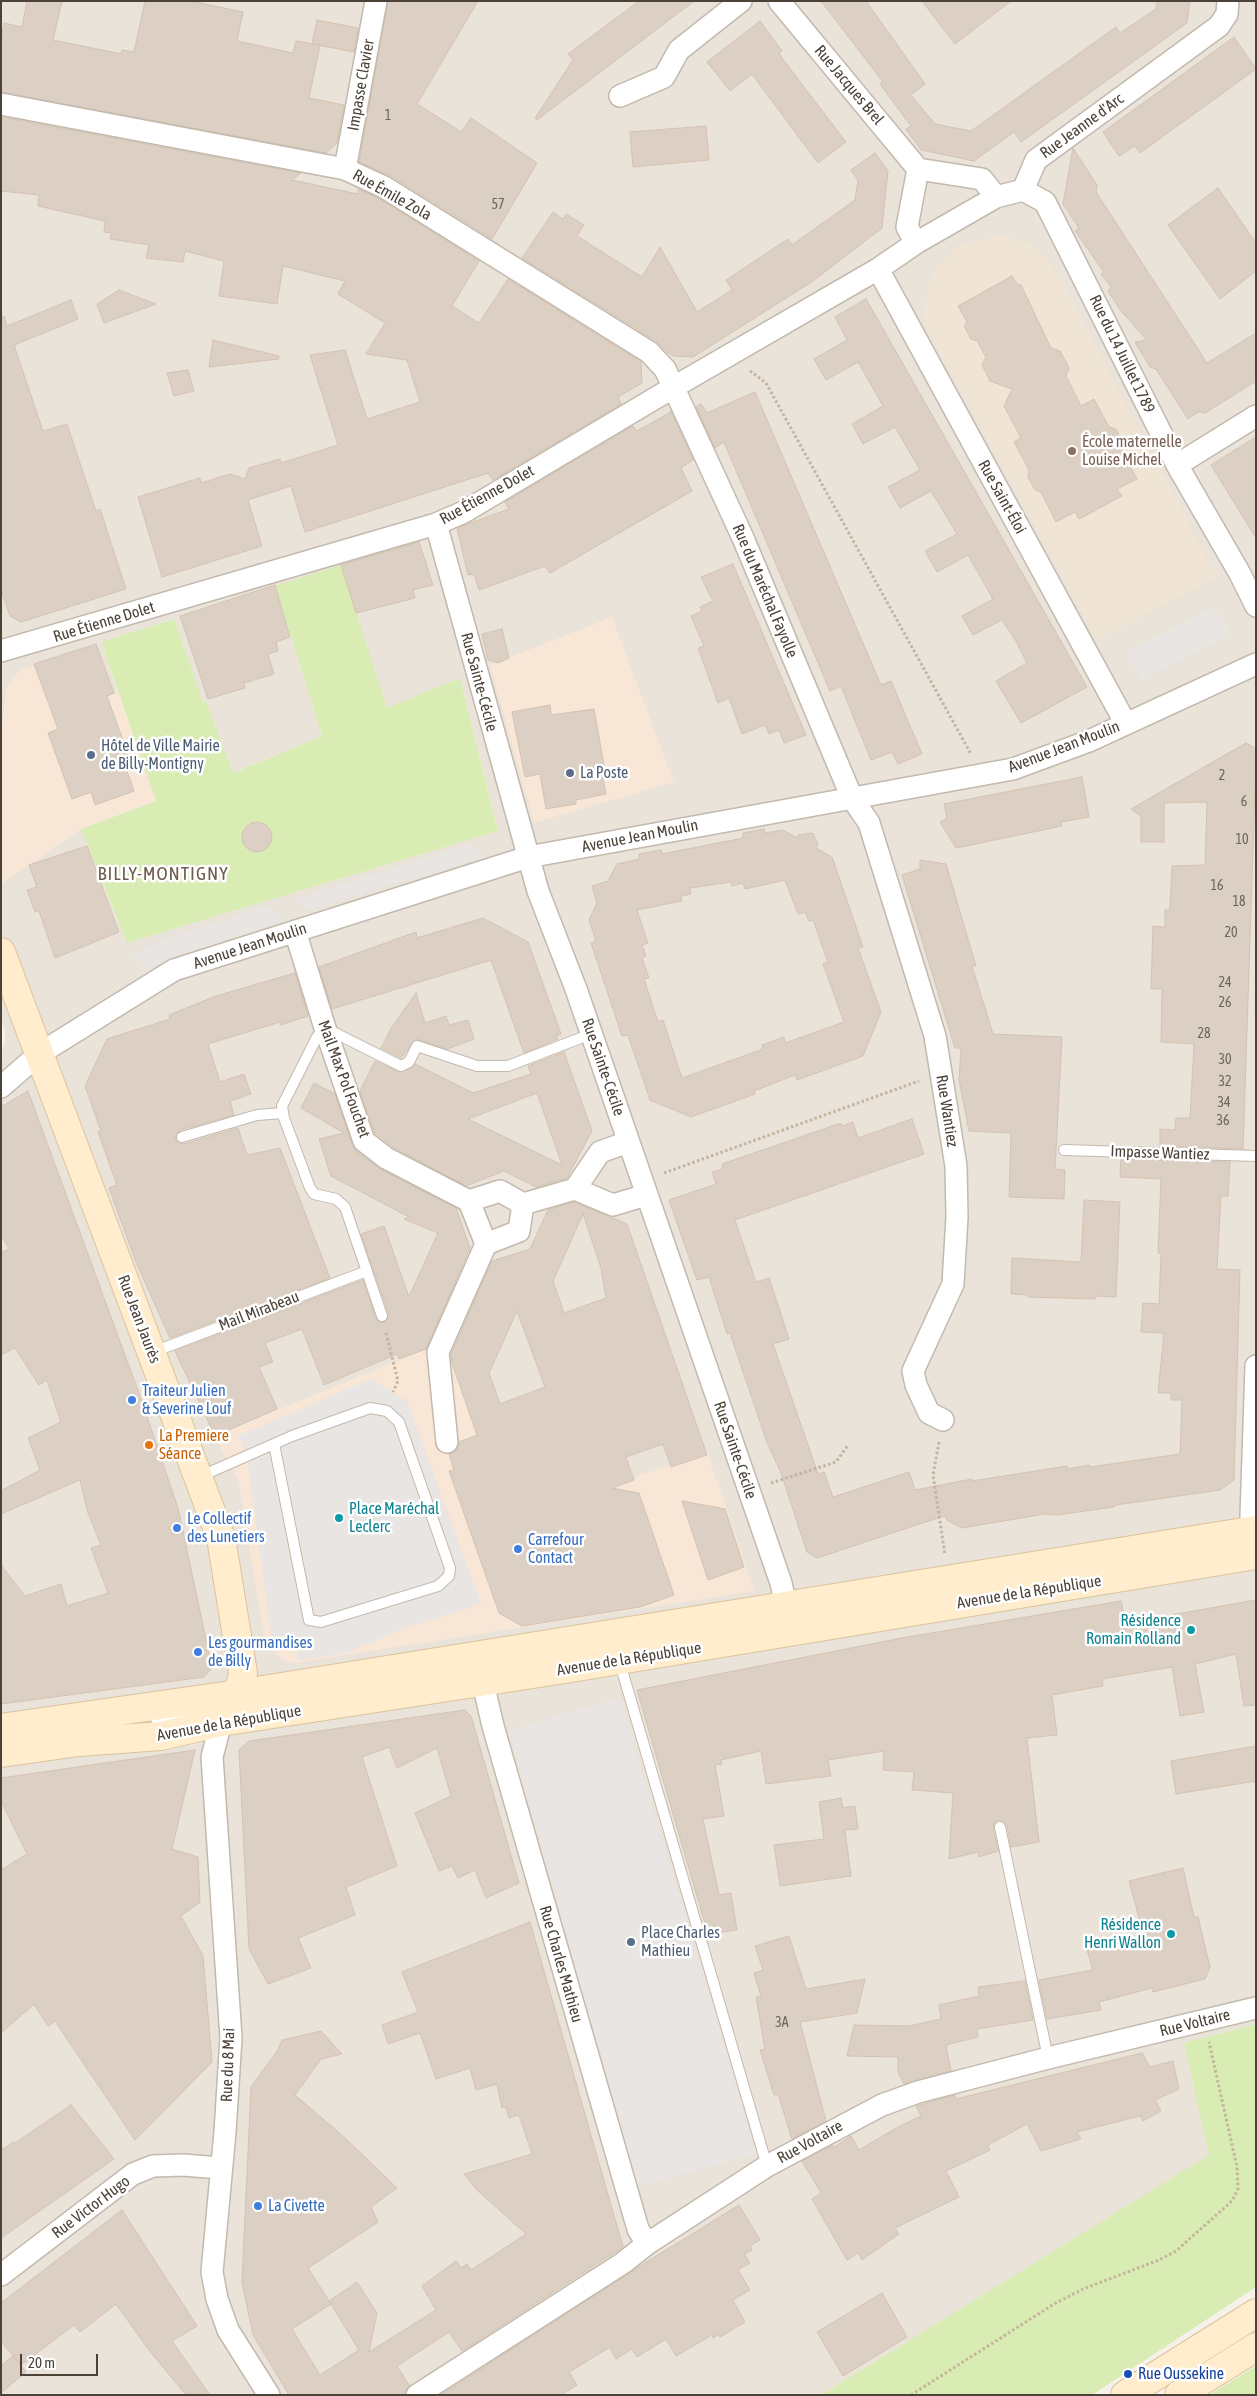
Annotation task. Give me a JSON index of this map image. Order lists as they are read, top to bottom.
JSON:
{
  "streets": {
    "main road": ["Rue Jean Jaurès", "Avenue de la République"],
    "street": [
      "Impasse Clavier",
      "Rue Jacques Brel",
      "Rue Jeanne d'Arc",
      "Rue Émile Zola",
      "Rue du 14 Juillet 1789",
      "Rue Étienne Dolet",
      "Rue Saint-Éloi",
      "Rue du Maréchal Fayolle",
      "Rue Sainte-Cécile",
      "Avenue Jean Moulin",
      "Mail Max Pol Fouchet",
      "Rue Wantiez",
      "Rue Charles Mathieu",
      "Rue Voltaire",
      "Rue du 8 Mai",
      "Rue Victor Hugo"
    ],
    "lane": ["Impasse Wantiez", "Mail Mirabeau"]
  },
  "crossings": [
    ["Impasse Clavier", "Rue Émile Zola"],
    ["Rue Jeanne d'Arc", "Rue du 14 Juillet 1789"],
    ["Rue Émile Zola", "Rue Étienne Dolet"],
    ["Rue Émile Zola", "Rue du Maréchal Fayolle"],
    ["Rue Étienne Dolet", "Rue Saint-Éloi"],
    ["Rue Étienne Dolet", "Rue du Maréchal Fayolle"],
    ["Rue Étienne Dolet", "Rue Sainte-Cécile"],
    ["Rue Saint-Éloi", "Avenue Jean Moulin"],
    ["Rue du Maréchal Fayolle", "Avenue Jean Moulin"],
    ["Rue du Maréchal Fayolle", "Rue Wantiez"],
    ["Rue Sainte-Cécile", "Avenue Jean Moulin"],
    ["Rue Sainte-Cécile", "Avenue de la République"],
    ["Avenue Jean Moulin", "Mail Max Pol Fouchet"],
    ["Avenue Jean Moulin", "Rue Wantiez"],
    ["Avenue Jean Moulin", "Rue Jean Jaurès"],
    ["Mail Mirabeau", "Rue Jean Jaurès"],
    ["Rue Jean Jaurès", "Avenue de la République"],
    ["Avenue de la République", "Rue Charles Mathieu"],
    ["Avenue de la République", "Rue du 8 Mai"],
    ["Rue Charles Mathieu", "Rue Voltaire"],
    ["Rue du 8 Mai", "Rue Victor Hugo"]
  ],
  "districts": ["BILLY-MONTIGNY"],
  "places": [
    "École maternelle Louise Michel",
    "Hôtel de Ville Mairie de Billy-Montigny",
    "La Poste",
    "Traiteur Julien & Severine Louf",
    "La Premiere Séance",
    "Place Maréchal Leclerc",
    "Le Collectif des Lunetiers",
    "Carrefour Contact",
    "Résidence Romain Rolland",
    "Les gourmandises de Billy",
    "Résidence Henri Wallon",
    "Place Charles Mathieu",
    "La Civette",
    "Rue Oussekine"
  ],
  "house_numbers": [
    "1",
    "57",
    "2",
    "6",
    "10",
    "16",
    "18",
    "20",
    "24",
    "26",
    "28",
    "30",
    "32",
    "34",
    "36",
    "3A"
  ],
  "scale_bar": "20 m"
}
